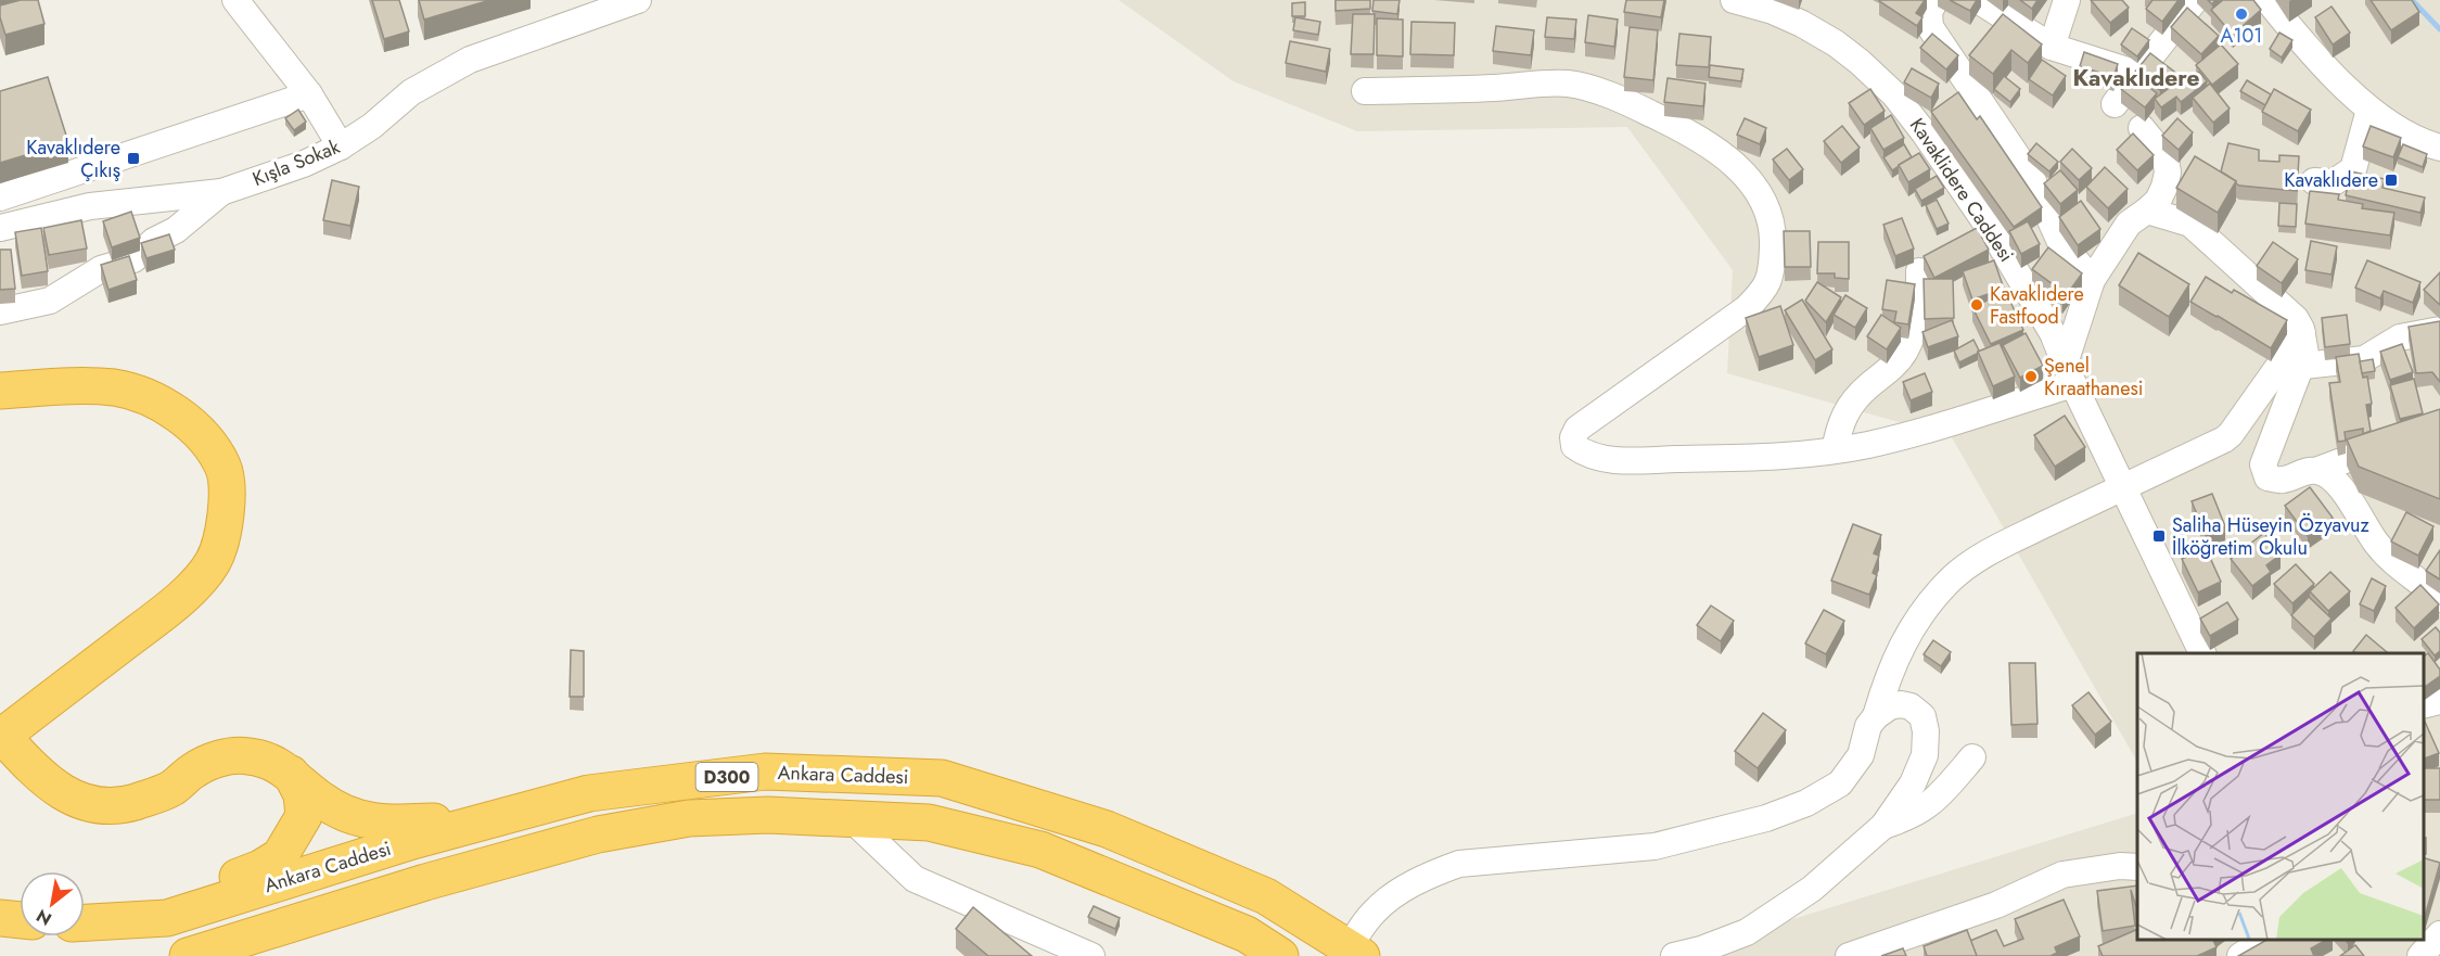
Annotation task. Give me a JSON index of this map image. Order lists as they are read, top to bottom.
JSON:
{
  "streets": {
    "highway": ["Ankara Caddesi", "D300"],
    "street": ["Kışla Sokak", "Kavaklidere Caddesi"]
  },
  "districts": ["Kavaklıdere"],
  "places": {
    "other": ["A101", "Kavaklıdere Fastfood", "Şenel Kıraathanesi"],
    "transit": ["Kavaklıdere Çıkış", "Kavaklıdere", "Saliha Hüseyin Özyavuz İlköğretim Okulu"]
  },
  "north": "bottom left"
}
